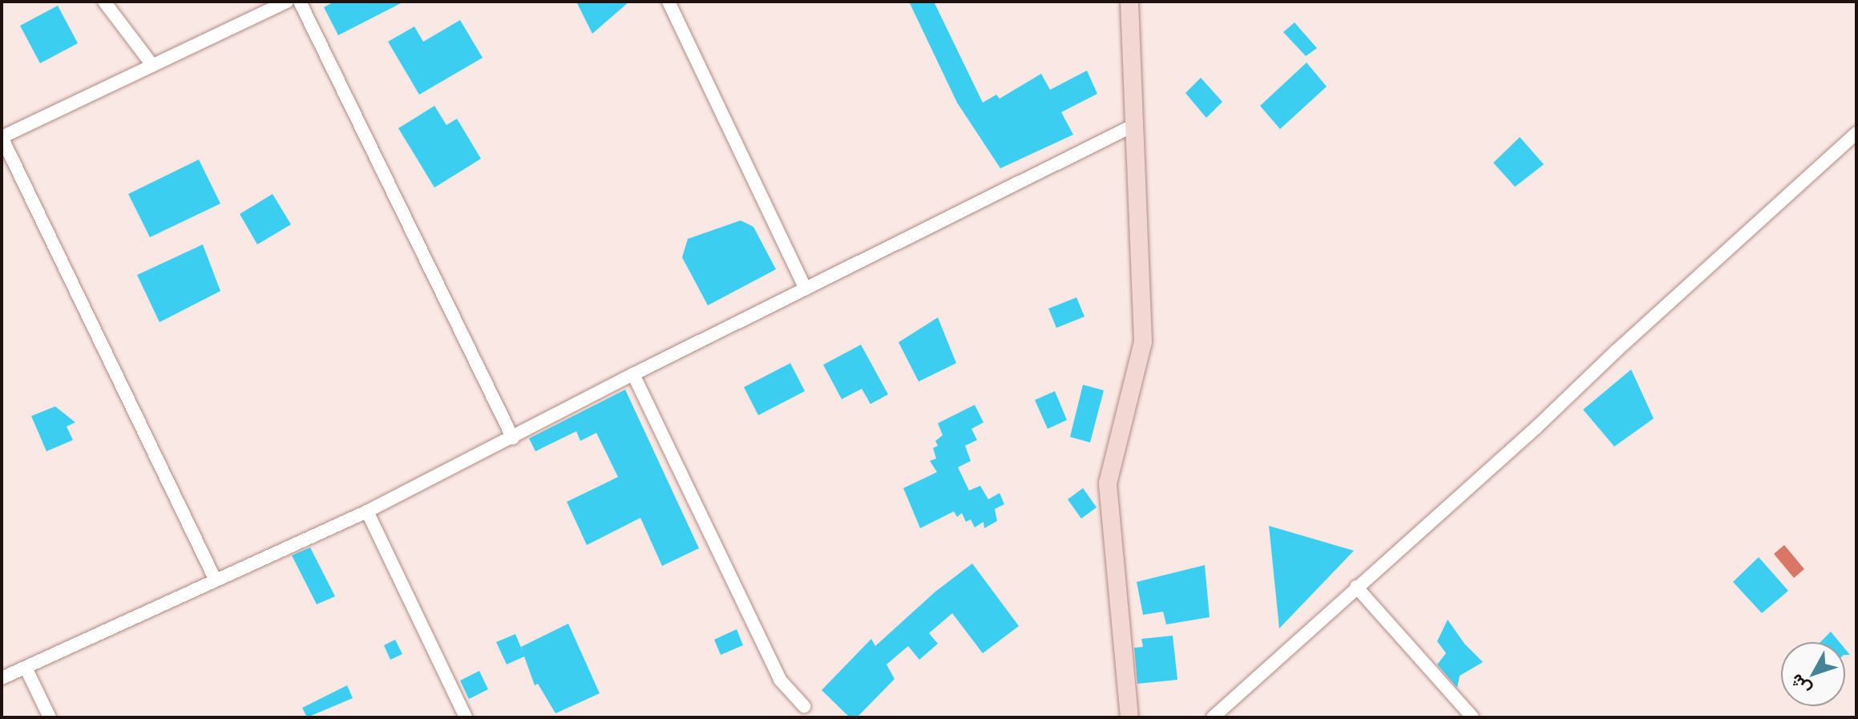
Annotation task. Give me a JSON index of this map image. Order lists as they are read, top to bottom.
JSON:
{
  "north": "bottom left"
}
